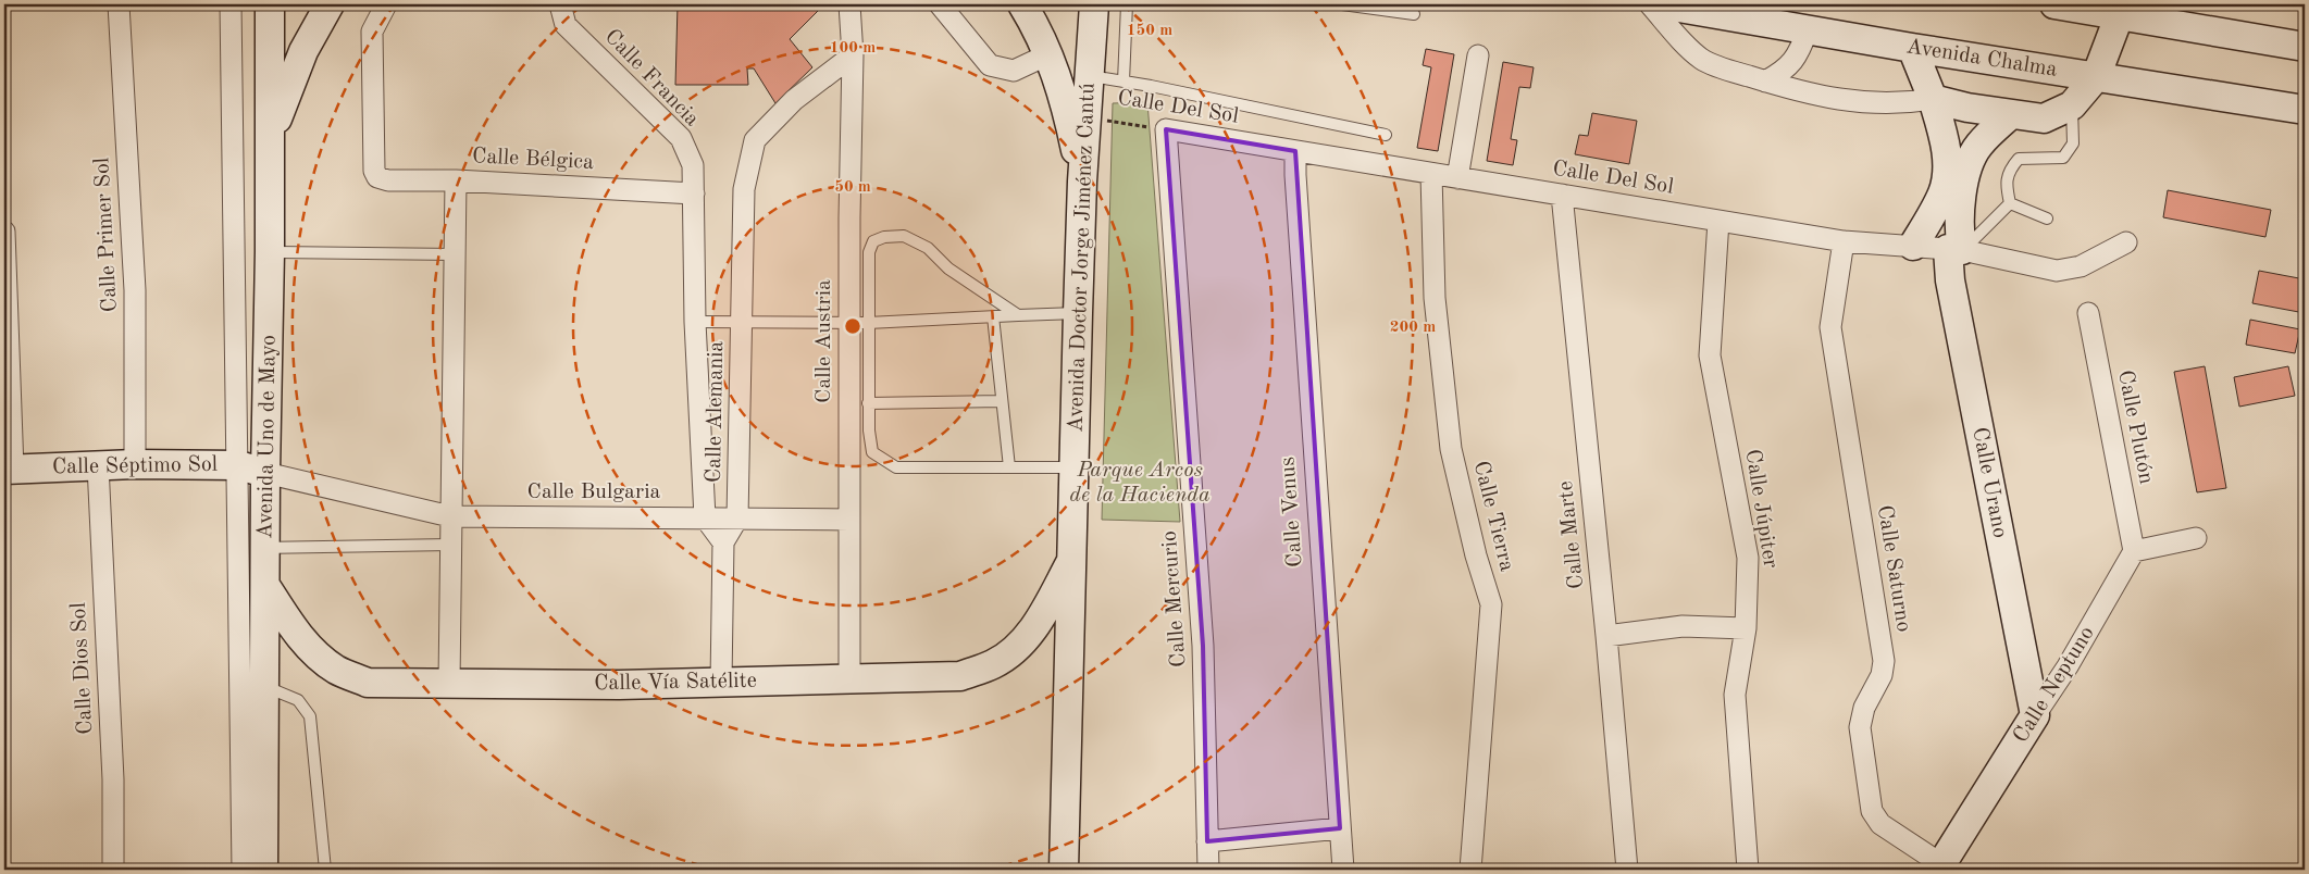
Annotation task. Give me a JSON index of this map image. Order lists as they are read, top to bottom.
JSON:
{
  "streets": {
    "main road": [
      "Avenida Chalma",
      "Avenida Doctor Jorge Jiménez Cantú",
      "Avenida Uno de Mayo",
      "Calle Séptimo Sol",
      "Calle Urano",
      "Calle Vía Satélite",
      "Calle Neptuno"
    ],
    "street": [
      "Calle Francia",
      "Calle Del Sol",
      "Calle Bélgica",
      "Calle Primer Sol",
      "Calle Austria",
      "Calle Alemania",
      "Calle Plutón",
      "Calle Bulgaria",
      "Calle Júpiter",
      "Calle Venus",
      "Calle Tierra",
      "Calle Marte",
      "Calle Saturno",
      "Calle Mercurio",
      "Calle Dios Sol"
    ]
  },
  "crossings": [
    ["Calle Francia", "Calle Bélgica"],
    ["Calle Francia", "Calle Bulgaria"],
    ["Calle Del Sol", "Avenida Doctor Jorge Jiménez Cantú"],
    ["Calle Del Sol", "Calle Urano"],
    ["Calle Del Sol", "Calle Júpiter"],
    ["Calle Del Sol", "Calle Venus"],
    ["Calle Del Sol", "Calle Tierra"],
    ["Calle Del Sol", "Calle Marte"],
    ["Calle Del Sol", "Calle Saturno"],
    ["Calle Del Sol", "Calle Mercurio"],
    ["Calle Primer Sol", "Calle Séptimo Sol"],
    ["Avenida Doctor Jorge Jiménez Cantú", "Calle Vía Satélite"],
    ["Calle Austria", "Calle Alemania"],
    ["Calle Austria", "Calle Bulgaria"],
    ["Calle Austria", "Calle Vía Satélite"],
    ["Calle Alemania", "Calle Bulgaria"],
    ["Calle Alemania", "Calle Vía Satélite"],
    ["Calle Plutón", "Calle Neptuno"],
    ["Avenida Uno de Mayo", "Calle Séptimo Sol"],
    ["Avenida Uno de Mayo", "Calle Bulgaria"],
    ["Avenida Uno de Mayo", "Calle Vía Satélite"],
    ["Calle Séptimo Sol", "Calle Bulgaria"],
    ["Calle Séptimo Sol", "Calle Dios Sol"],
    ["Calle Urano", "Calle Neptuno"],
    ["Calle Saturno", "Calle Neptuno"]
  ],
  "parks": ["Parque Arcos de la Hacienda"],
  "rings": [
    "150 m",
    "100 m",
    "50 m",
    "200 m"
  ]
}
